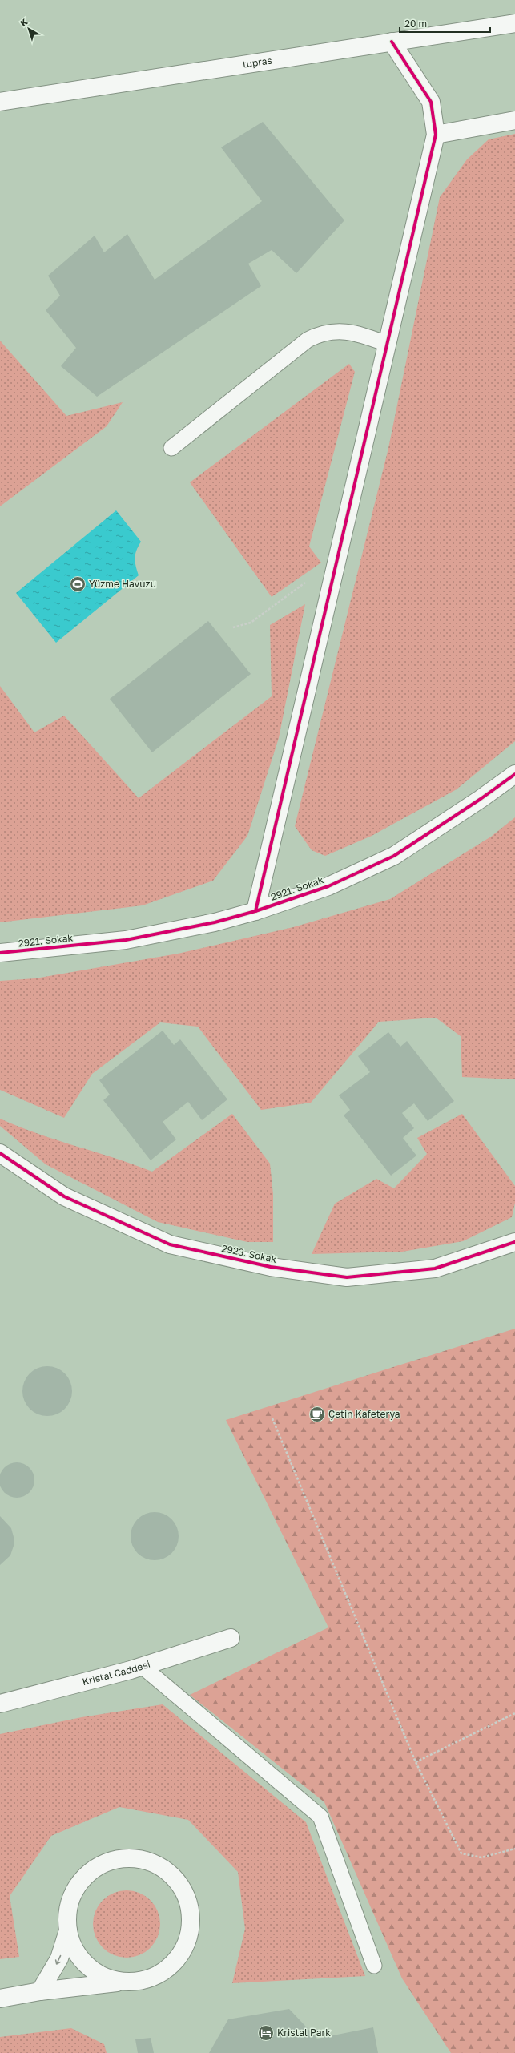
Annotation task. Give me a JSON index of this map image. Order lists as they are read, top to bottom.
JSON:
{
  "streets": {
    "street": [
      "tupras",
      "2921. Sokak",
      "2923. Sokak",
      "Kristal Caddesi"
    ]
  },
  "places": {
    "sports": ["Yüzme Havuzu"],
    "cafe": ["Çetin Kafeterya"],
    "hotel": ["Kristal Park"]
  },
  "scale_bar": "20 m",
  "north": "top left"
}
